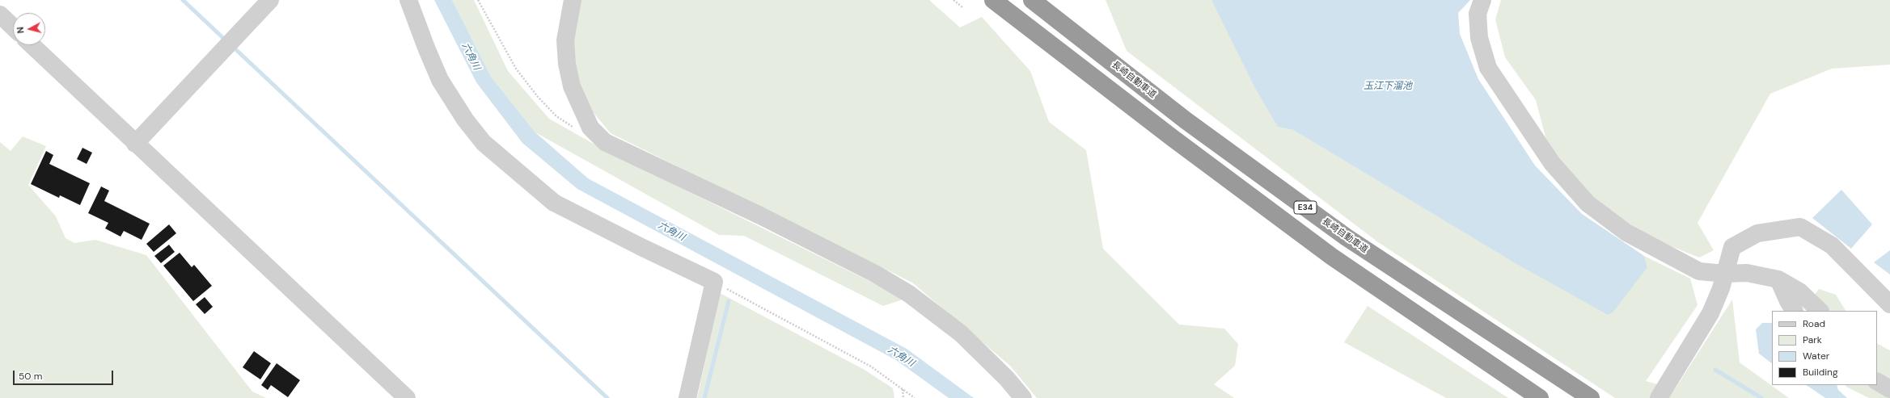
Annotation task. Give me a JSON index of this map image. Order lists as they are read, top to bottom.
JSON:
{
  "streets": {
    "highway": ["長崎自動車道", "E34"]
  },
  "water": ["六角川", "玉江下溜池"],
  "legend": [
    "Road",
    "Park",
    "Water",
    "Building"
  ],
  "scale_bar": "50 m",
  "north": "left"
}
